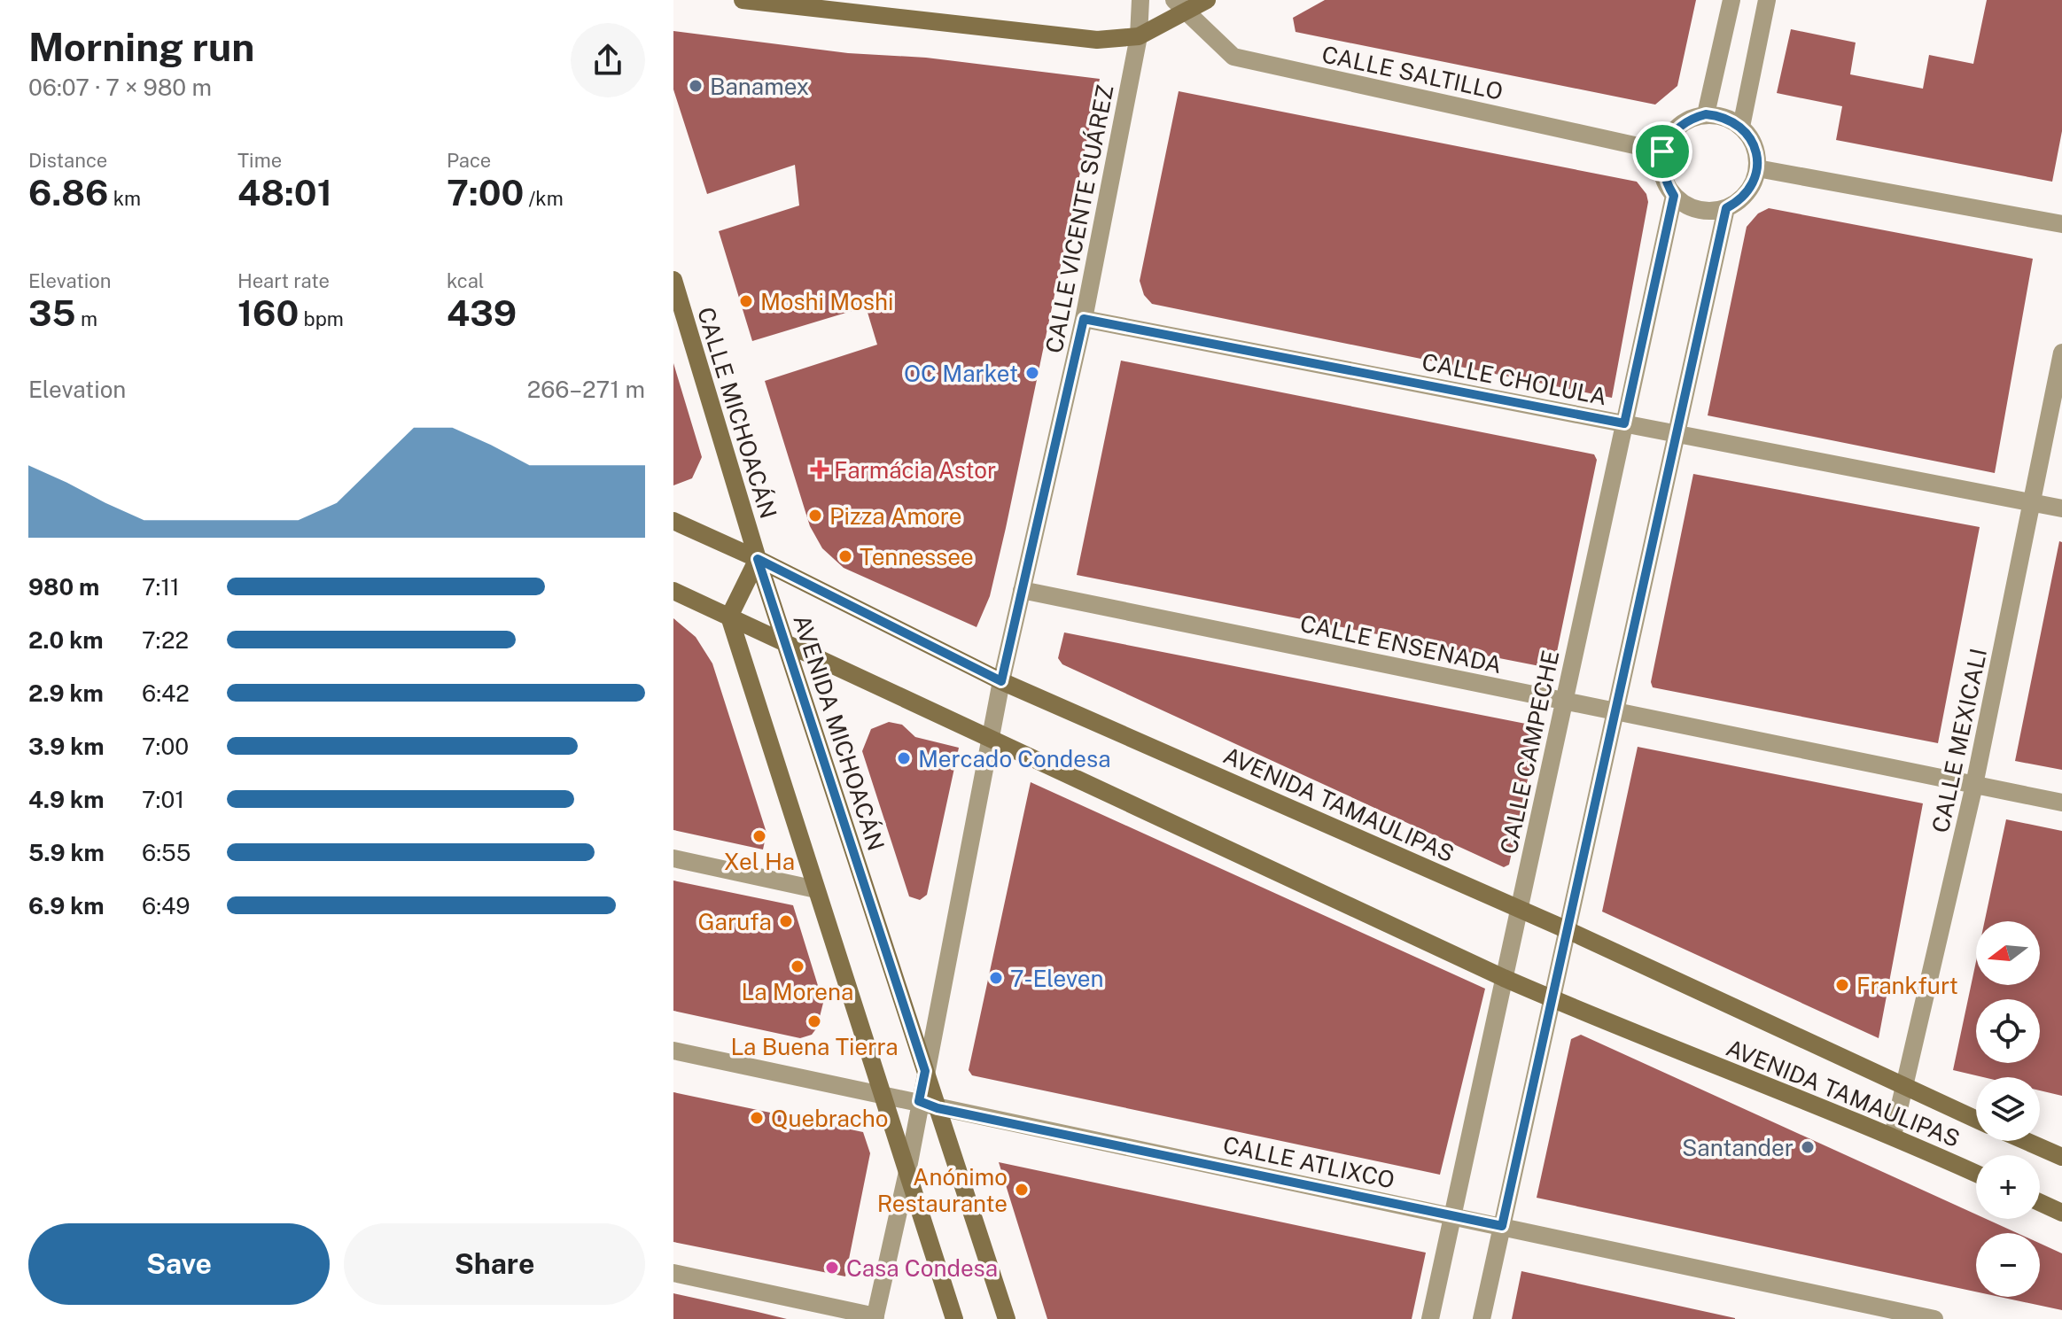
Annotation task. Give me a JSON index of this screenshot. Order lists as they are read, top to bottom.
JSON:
{
  "streets": {
    "street": [
      "CALLE SALTILLO",
      "CALLE VICENTE SUÁREZ",
      "CALLE CHOLULA",
      "CALLE MICHOACÁN",
      "CALLE ENSENADA",
      "AVENIDA MICHOACÁN",
      "CALLE MEXICALI",
      "CALLE CAMPECHE",
      "AVENIDA TAMAULIPAS",
      "CALLE ATLIXCO"
    ]
  },
  "crossings": [
    ["CALLE SALTILLO", "CALLE CAMPECHE"],
    ["CALLE VICENTE SUÁREZ", "CALLE CHOLULA"],
    ["CALLE VICENTE SUÁREZ", "CALLE ENSENADA"],
    ["CALLE VICENTE SUÁREZ", "AVENIDA MICHOACÁN"],
    ["CALLE VICENTE SUÁREZ", "AVENIDA TAMAULIPAS"],
    ["CALLE VICENTE SUÁREZ", "CALLE ATLIXCO"],
    ["CALLE CHOLULA", "CALLE MEXICALI"],
    ["CALLE CHOLULA", "CALLE CAMPECHE"],
    ["CALLE MICHOACÁN", "AVENIDA MICHOACÁN"],
    ["CALLE MICHOACÁN", "AVENIDA TAMAULIPAS"],
    ["CALLE ENSENADA", "CALLE MEXICALI"],
    ["CALLE ENSENADA", "CALLE CAMPECHE"],
    ["AVENIDA MICHOACÁN", "AVENIDA TAMAULIPAS"],
    ["AVENIDA MICHOACÁN", "CALLE ATLIXCO"],
    ["CALLE MEXICALI", "AVENIDA TAMAULIPAS"],
    ["CALLE CAMPECHE", "AVENIDA TAMAULIPAS"],
    ["CALLE CAMPECHE", "CALLE ATLIXCO"]
  ],
  "places": {
    "other": [
      "Banamex",
      "Moshi Moshi",
      "OC Market",
      "Pizza Amore",
      "Tennessee",
      "Mercado Condesa",
      "Xel Ha",
      "Garufa",
      "La Morena",
      "7-Eleven",
      "Frankfurt",
      "La Buena Tierra",
      "Quebracho",
      "Santander",
      "Anónimo Restaurante",
      "Casa Condesa"
    ],
    "health": ["Farmácia Astor"]
  },
  "north": "left",
  "page": {
    "heading": ["Morning run", "06:07 · 7 × 980 m"],
    "stats": [
      ["Distance", "6.86 km"],
      ["Time", "48:01"],
      ["Pace", "7:00 /km"],
      ["Elevation", "35 m"],
      ["Heart rate", "160 bpm"],
      ["kcal", "439"]
    ],
    "chart": ["Elevation", "266–271 m"],
    "list": [
      {
        "name": "980 m",
        "note": "7:11"
      },
      {
        "name": "2.0 km",
        "note": "7:22"
      },
      {
        "name": "2.9 km",
        "note": "6:42"
      },
      {
        "name": "3.9 km",
        "note": "7:00"
      },
      {
        "name": "4.9 km",
        "note": "7:01"
      },
      {
        "name": "5.9 km",
        "note": "6:55"
      },
      {
        "name": "6.9 km",
        "note": "6:49"
      }
    ],
    "map_buttons": ["+", "−"],
    "buttons": ["Save", "Share"]
  }
}
